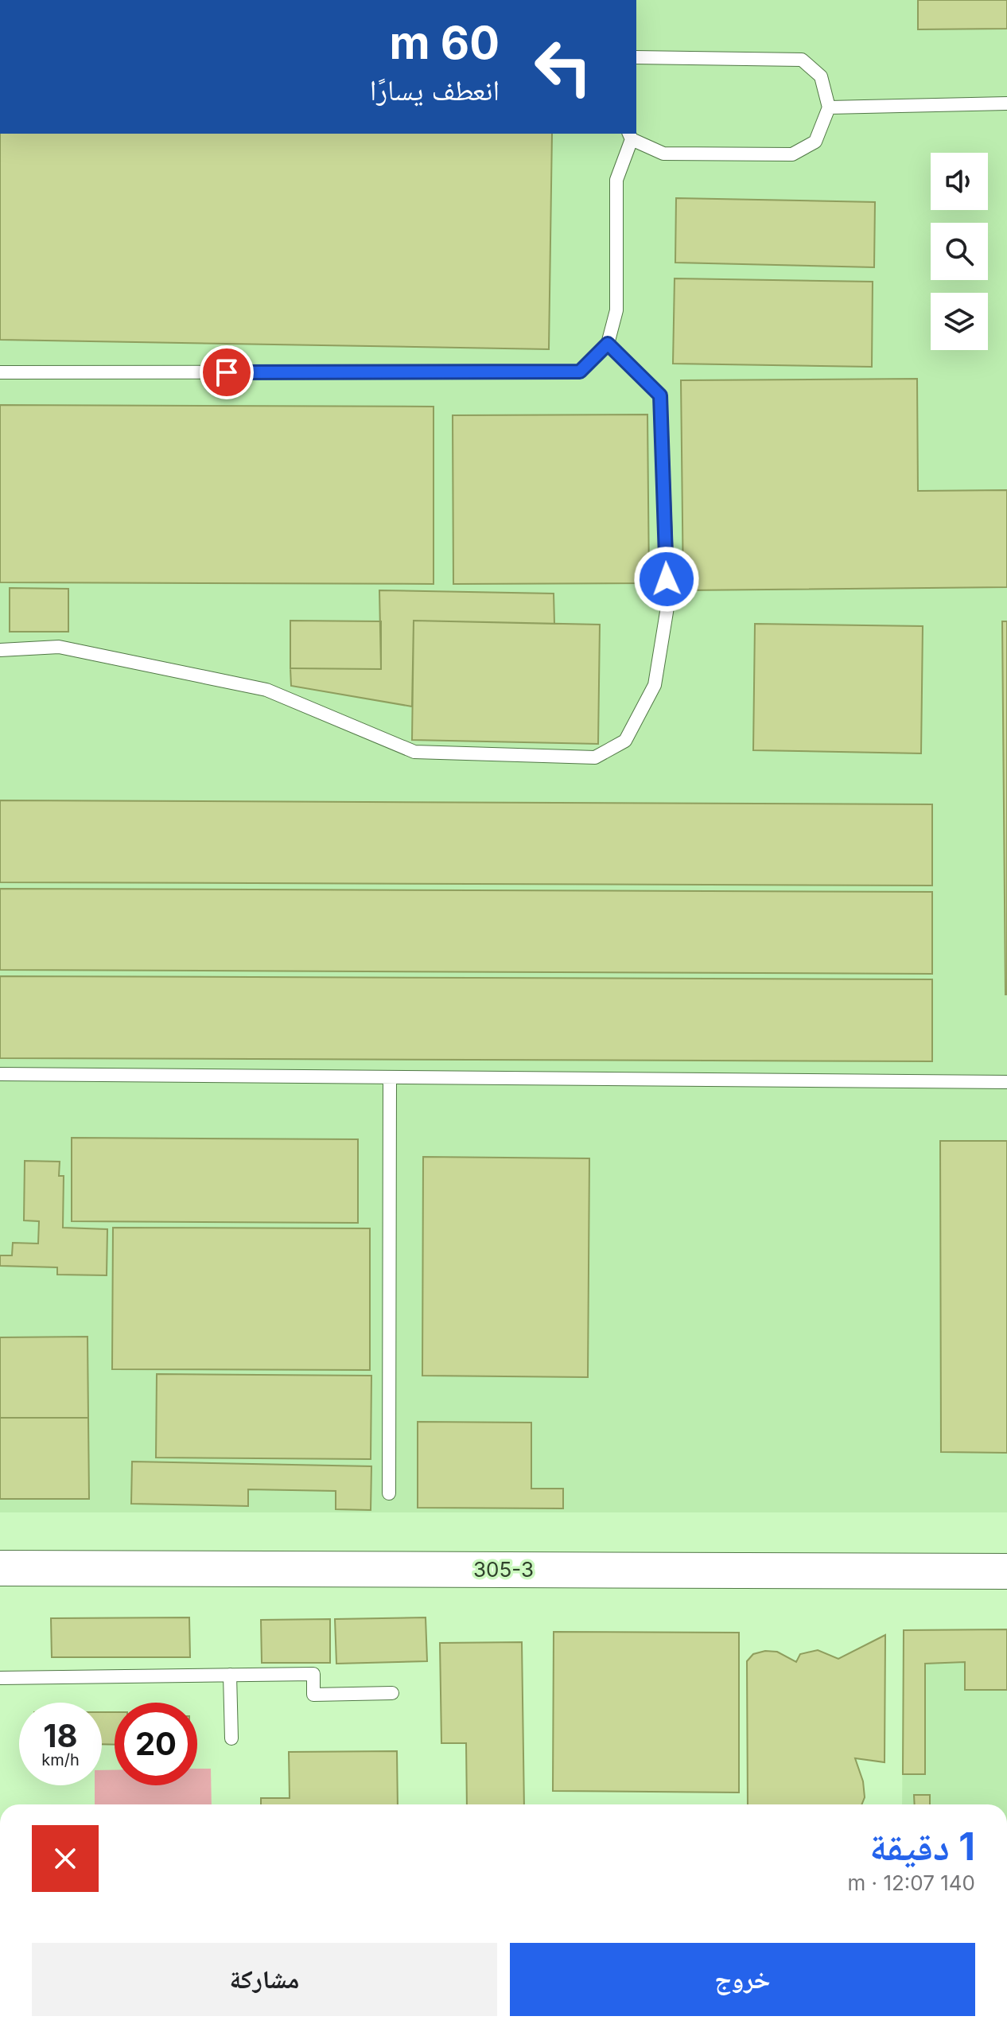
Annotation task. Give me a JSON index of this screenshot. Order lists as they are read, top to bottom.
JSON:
{
  "streets": {
    "street": ["305-3"]
  },
  "page": {
    "turn": ["60 m", "انعطف يسارًا"],
    "speed": "18 km/h",
    "limit": "20",
    "heading": ["1 دقيقة", "140 m · 12:07"],
    "buttons": ["خروج", "مشاركة"]
  }
}
